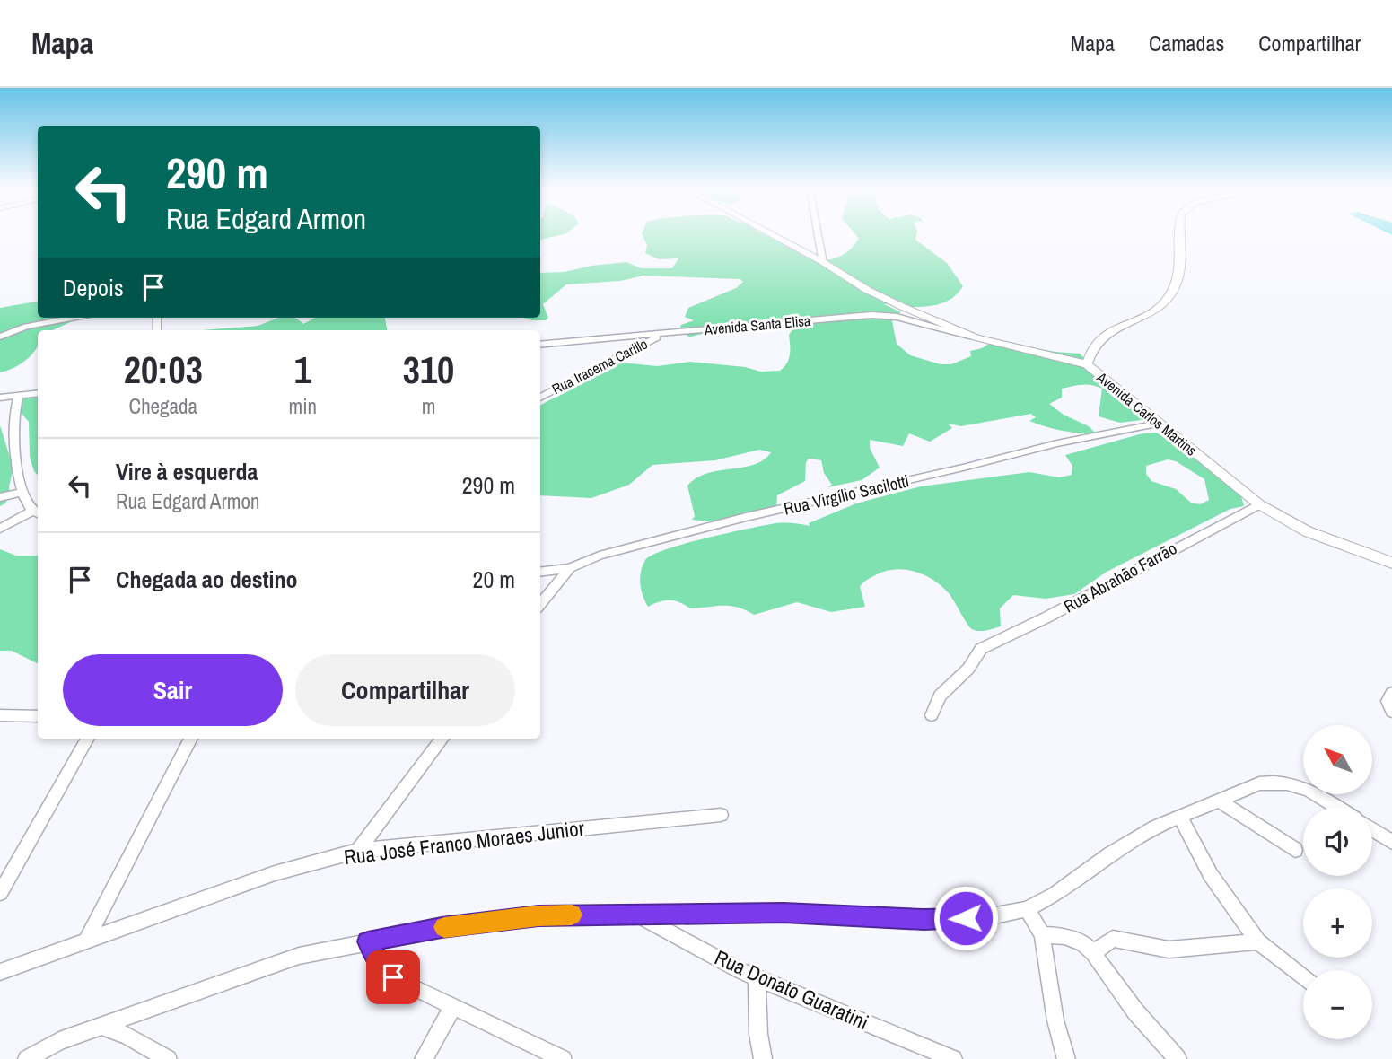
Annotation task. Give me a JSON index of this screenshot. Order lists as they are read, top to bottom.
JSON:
{
  "streets": {
    "street": [
      "Avenida Santa Elisa",
      "Rua Iracema Carillo",
      "Avenida Carlos Martins",
      "Rua Virgílio Sacilotti",
      "Rua Abrahão Farrão",
      "Rua José Franco Moraes Junior",
      "Rua Donato Guaratini"
    ]
  },
  "crossings": [
    ["Avenida Santa Elisa", "Rua Iracema Carillo"],
    ["Avenida Santa Elisa", "Avenida Carlos Martins"],
    ["Avenida Carlos Martins", "Rua Virgílio Sacilotti"],
    ["Avenida Carlos Martins", "Rua Abrahão Farrão"]
  ],
  "north": "top left",
  "page": {
    "header": "Mapa",
    "nav": ["Mapa", "Camadas", "Compartilhar"],
    "turn": ["290 m", "Rua Edgard Armon"],
    "then": "Depois",
    "eta": [
      "20:03",
      "Chegada",
      "1",
      "min",
      "310",
      "m"
    ],
    "list": [
      {
        "name": "Vire à esquerda",
        "note": "Rua Edgard Armon",
        "value": "290 m"
      },
      {
        "name": "Chegada ao destino",
        "value": "20 m"
      }
    ],
    "buttons": ["Sair", "Compartilhar"],
    "map_buttons": ["+", "−"]
  }
}
